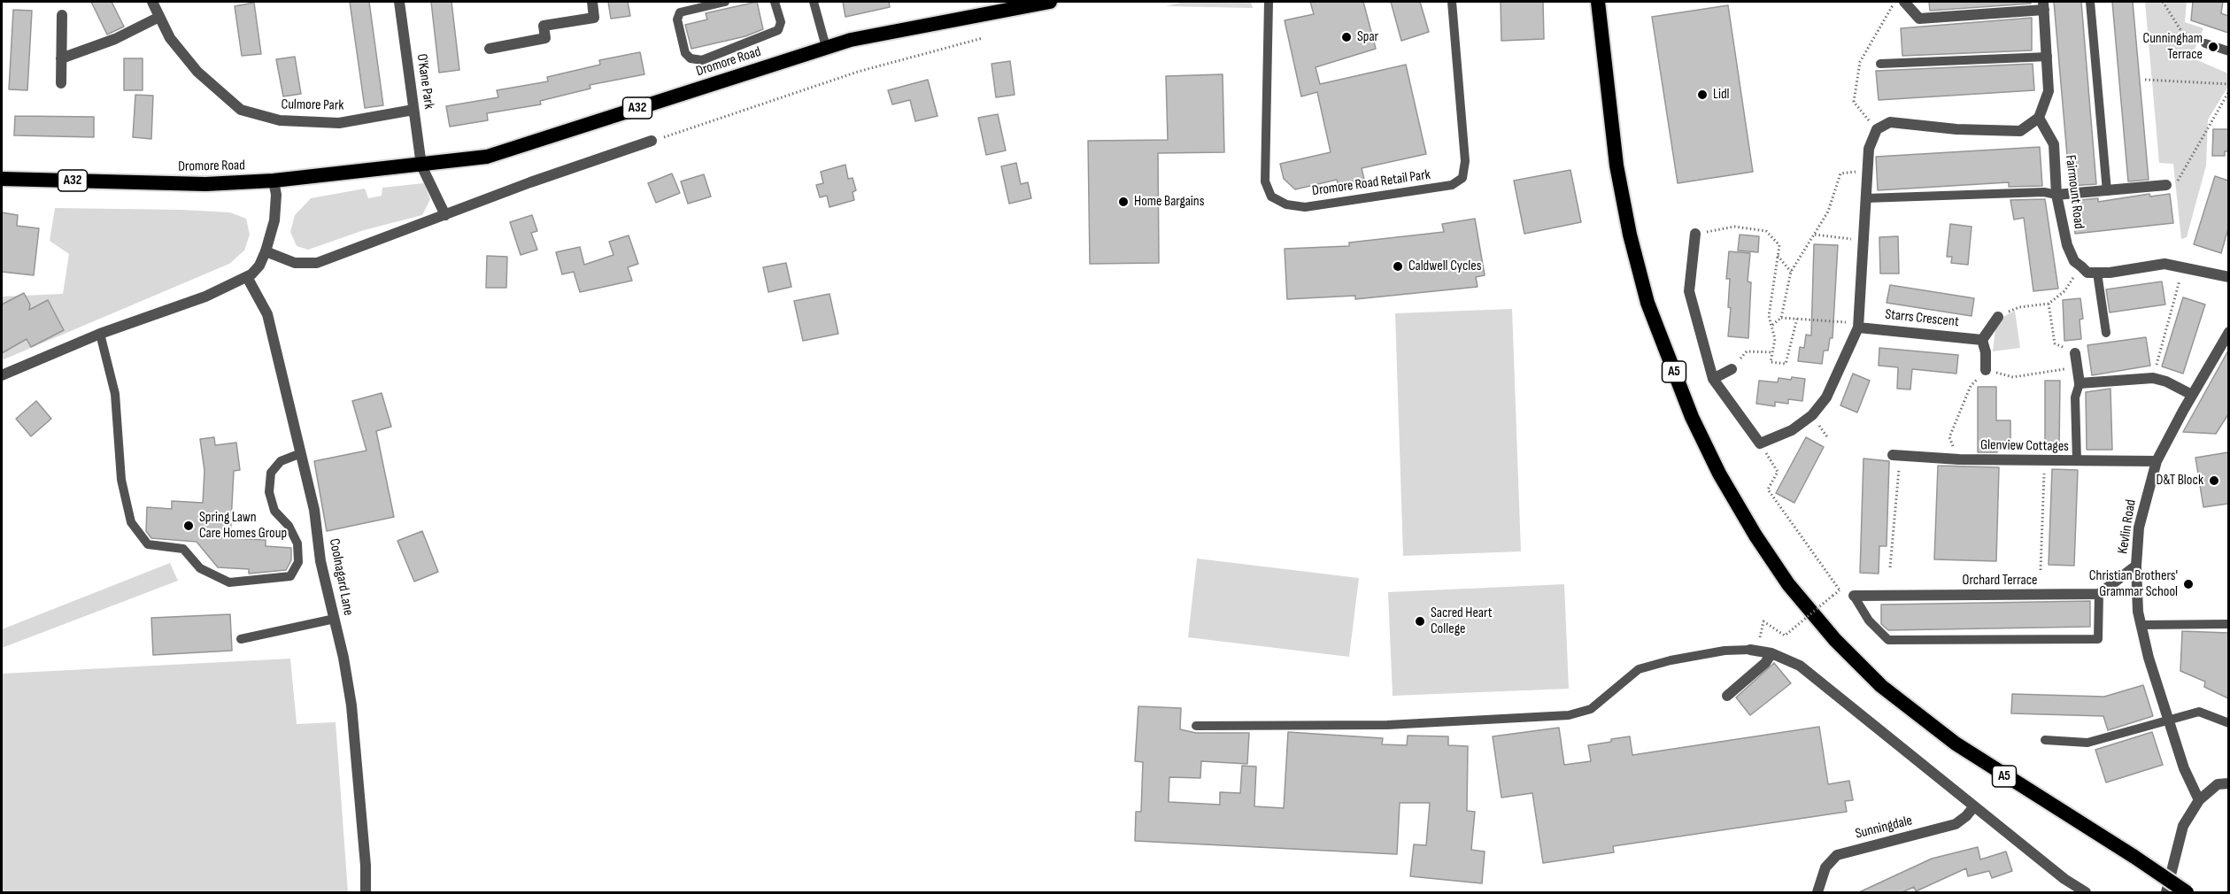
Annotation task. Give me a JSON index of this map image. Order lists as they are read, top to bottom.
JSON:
{
  "streets": {
    "highway": ["Dromore Road", "A32", "A5"],
    "street": [
      "O'Kane Park",
      "Culmore Park",
      "Fairmount Road",
      "Starrs Crescent",
      "Glenview Cottages",
      "Kevlin Road",
      "Coolnagard Lane",
      "Orchard Terrace",
      "Sunningdale"
    ],
    "lane": ["Dromore Road Retail Park"]
  },
  "crossings": [
    ["Dromore Road", "O'Kane Park"],
    ["O'Kane Park", "Culmore Park"],
    ["Glenview Cottages", "Kevlin Road"]
  ],
  "places": [
    "Spar",
    "Cunningham Terrace",
    "Lidl",
    "Home Bargains",
    "Caldwell Cycles",
    "D&T Block",
    "Spring Lawn Care Homes Group",
    "Christian Brothers' Grammar School",
    "Sacred Heart College"
  ]
}
